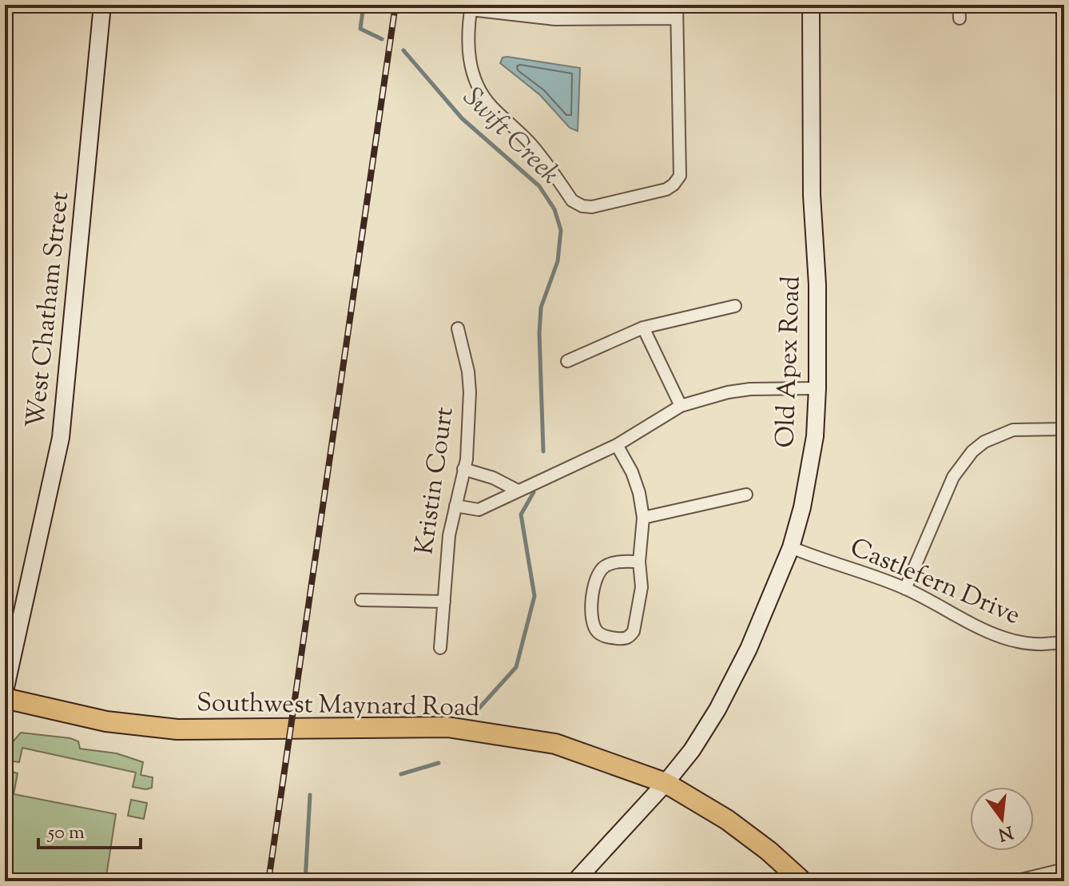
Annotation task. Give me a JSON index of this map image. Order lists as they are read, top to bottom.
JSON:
{
  "streets": {
    "main road": ["West Chatham Street", "Old Apex Road", "Southwest Maynard Road"],
    "street": ["Kristin Court", "Castlefern Drive"]
  },
  "crossings": [
    ["Old Apex Road", "Castlefern Drive"],
    ["Old Apex Road", "Southwest Maynard Road"]
  ],
  "water": ["Swift Creek"],
  "scale_bar": "50 m",
  "north": "bottom"
}
